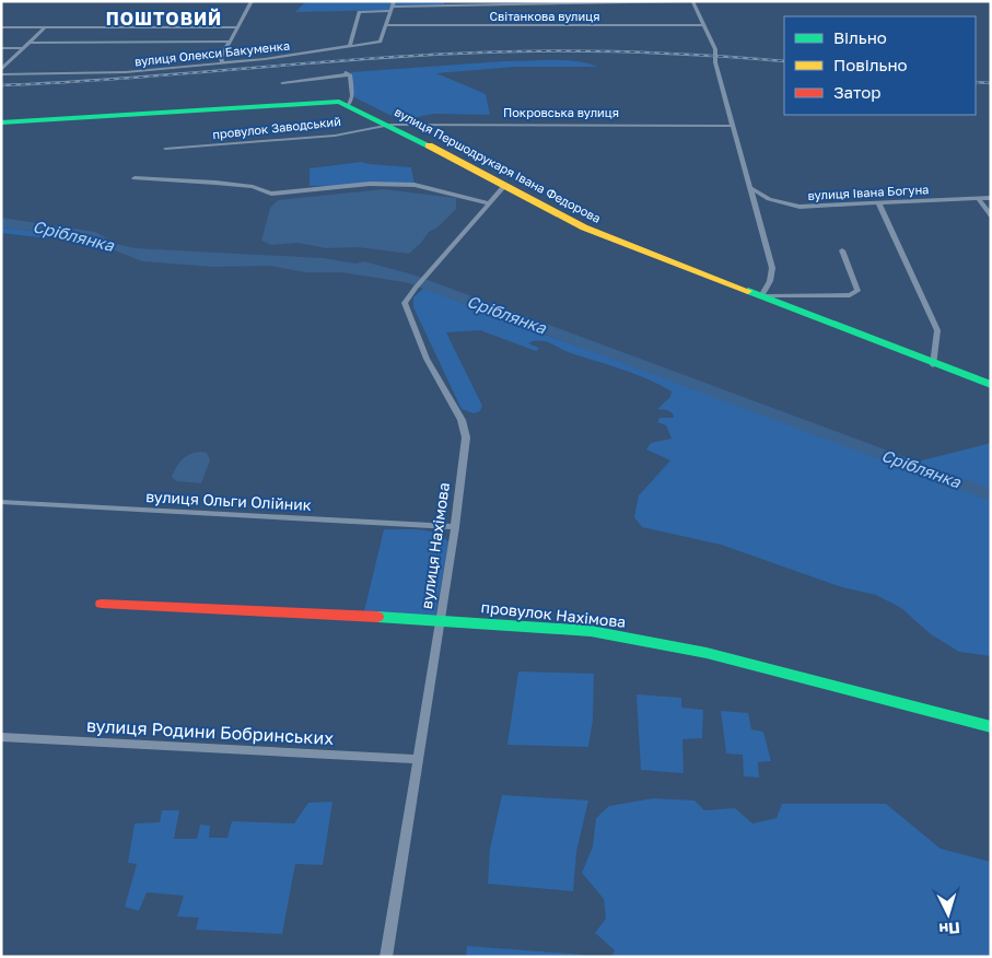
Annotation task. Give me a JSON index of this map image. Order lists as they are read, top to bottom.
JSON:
{
  "streets": {
    "street": [
      "Світанкова вулиця",
      "вулиця Олекси Бакуменка",
      "Покровська вулиця",
      "провулок Заводський",
      "вулиця Першодрукаря Івана Федорова",
      "вулиця Івана Богуна",
      "вулиця Ольги Олійник",
      "вулиця Нахімова",
      "провулок Нахімова",
      "вулиця Родини Бобринських"
    ]
  },
  "crossings": [
    ["Світанкова вулиця", "вулиця Олекси Бакуменка"],
    ["Покровська вулиця", "провулок Заводський"],
    ["Покровська вулиця", "вулиця Першодрукаря Івана Федорова"],
    ["провулок Заводський", "вулиця Першодрукаря Івана Федорова"],
    ["вулиця Першодрукаря Івана Федорова", "вулиця Нахімова"],
    ["вулиця Ольги Олійник", "вулиця Нахімова"],
    ["вулиця Нахімова", "провулок Нахімова"],
    ["вулиця Нахімова", "вулиця Родини Бобринських"]
  ],
  "districts": ["ПОШТОВИЙ"],
  "water": ["Сріблянка"],
  "legend": ["Вільно", "Повільно", "Затор"],
  "north": "bottom"
}
